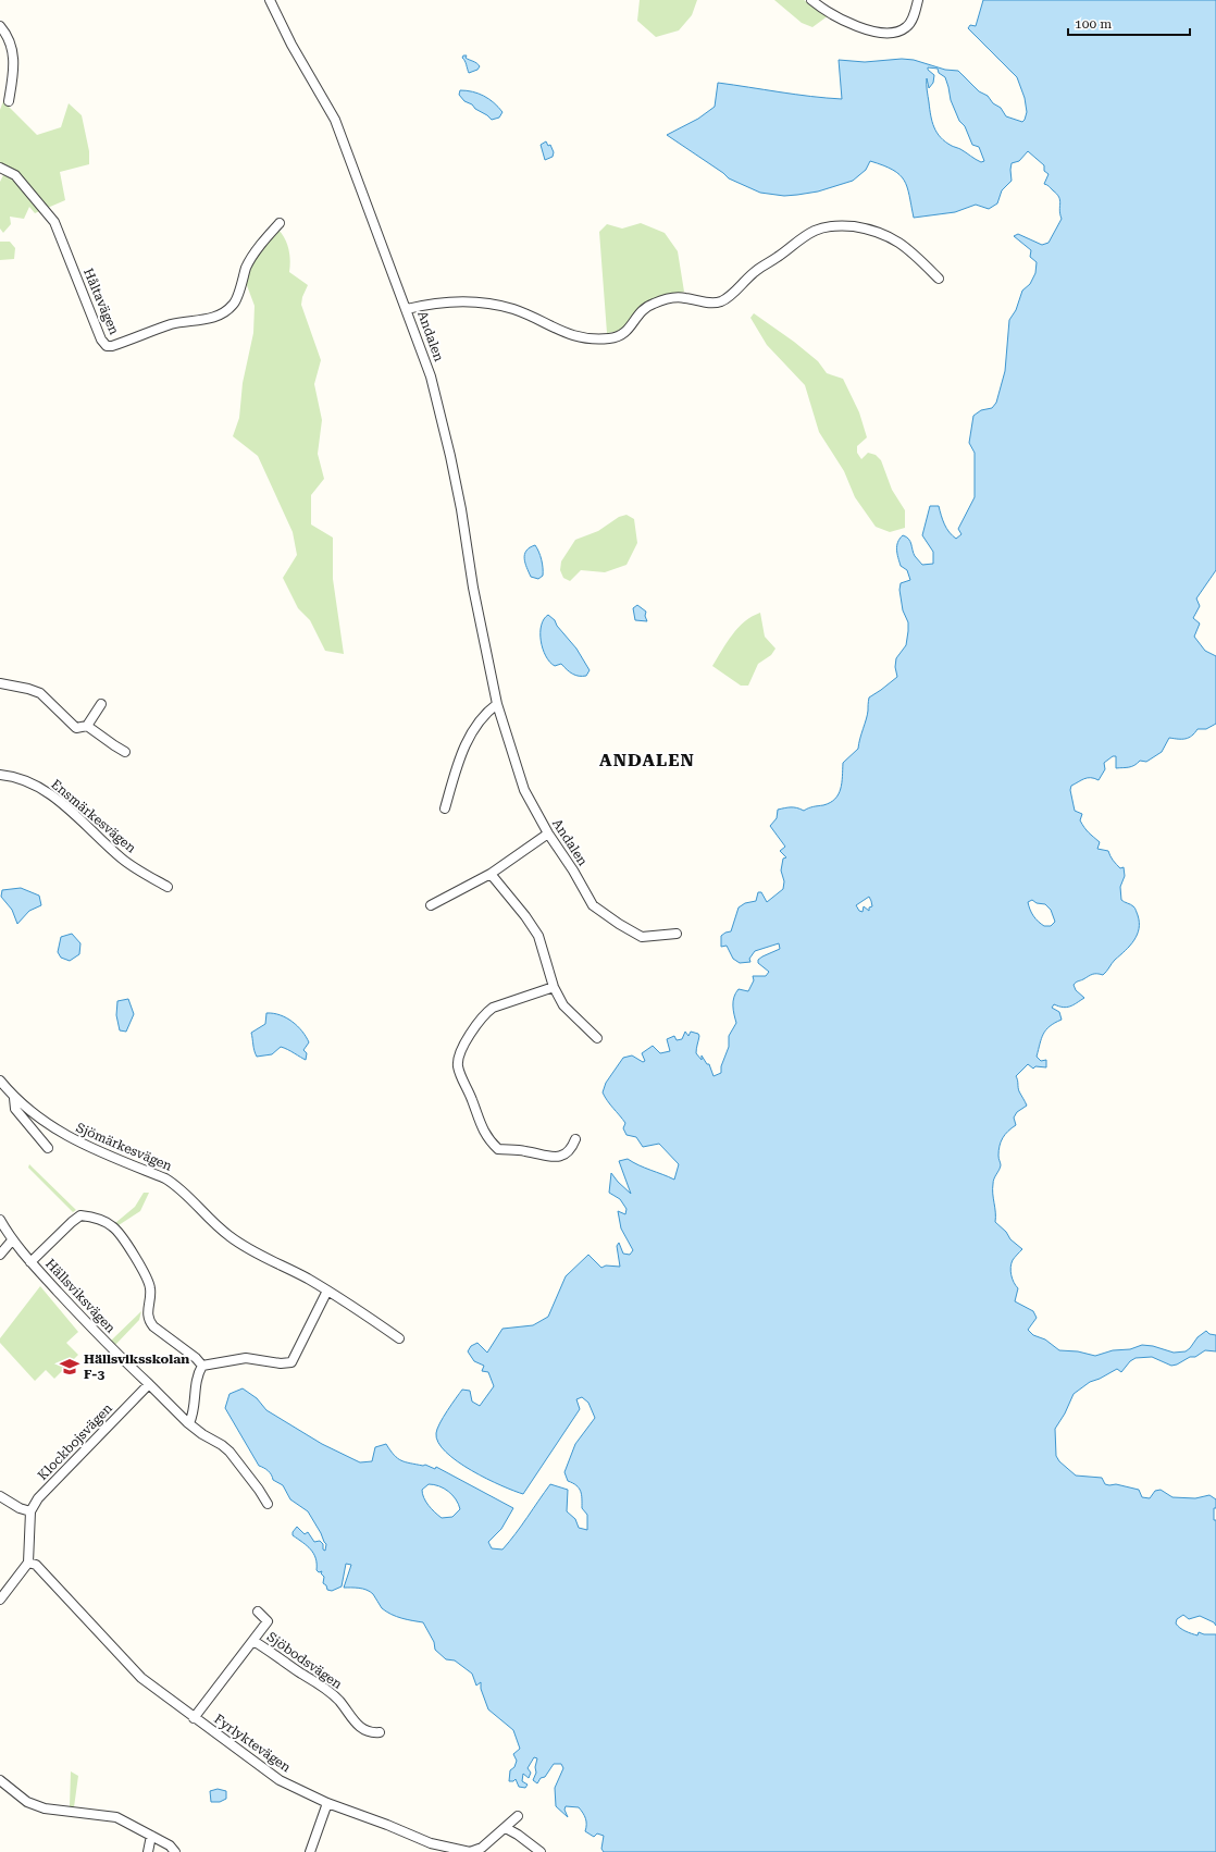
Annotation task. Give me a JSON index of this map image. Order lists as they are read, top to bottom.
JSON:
{
  "streets": {
    "street": [
      "Håltavägen",
      "Andalen",
      "Ensmärkesvägen",
      "Sjömärkesvägen",
      "Hällsviksvägen",
      "Klockbojsvägen",
      "Sjöbodsvägen",
      "Fyrlyktevägen"
    ]
  },
  "crossings": [
    ["Hällsviksvägen", "Klockbojsvägen"],
    ["Sjöbodsvägen", "Fyrlyktevägen"]
  ],
  "districts": ["ANDALEN"],
  "places": {
    "school or university": ["Hällsviksskolan F-3"]
  },
  "scale_bar": "100 m"
}
